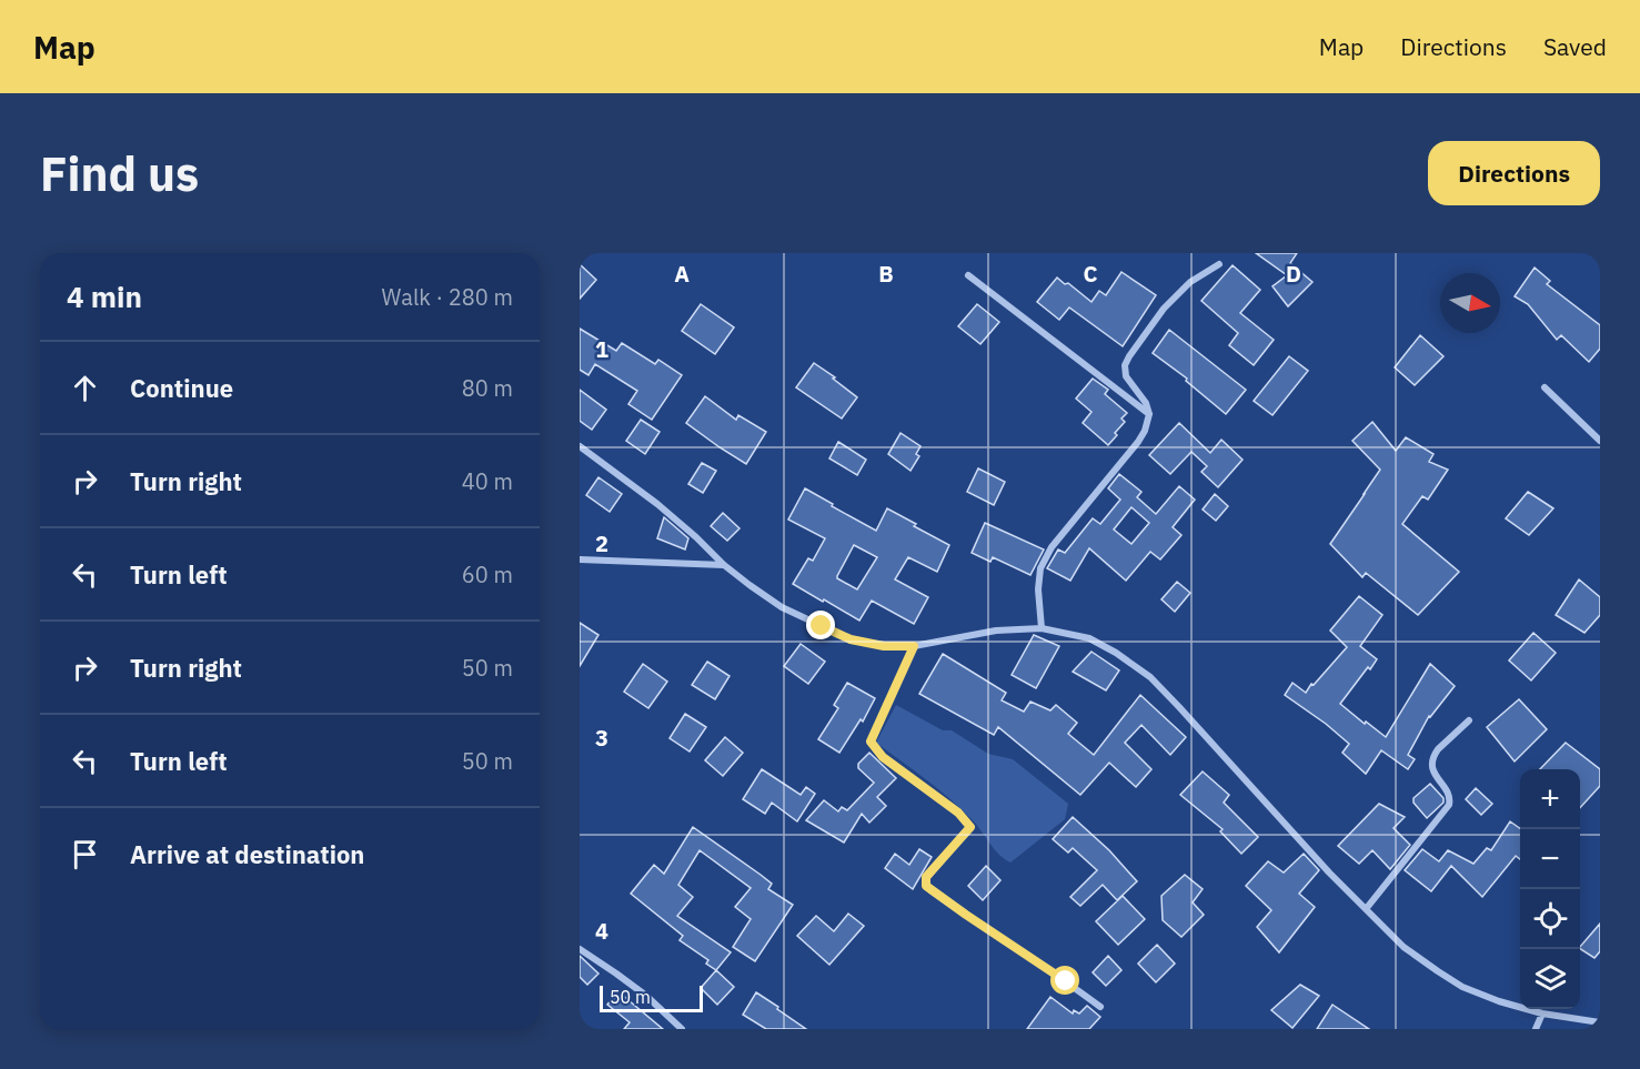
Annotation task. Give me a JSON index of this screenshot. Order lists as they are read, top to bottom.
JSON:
{
  "scale_bar": "50 m",
  "north": "right",
  "page": {
    "header": "Map",
    "nav": ["Map", "Directions", "Saved"],
    "buttons": "Directions",
    "title": "Find us",
    "heading": ["4 min", "Walk · 280 m"],
    "list": [
      ["Continue", "80 m"],
      ["Turn right", "40 m"],
      ["Turn left", "60 m"],
      ["Turn right", "50 m"],
      ["Turn left", "50 m"],
      "Arrive at destination"
    ],
    "map_buttons": ["+", "−"],
    "scale": "50 m"
  },
  "grid": {
    "columns": [
      "A",
      "B",
      "C",
      "D"
    ],
    "rows": [
      "1",
      "2",
      "3",
      "4"
    ]
  }
}
